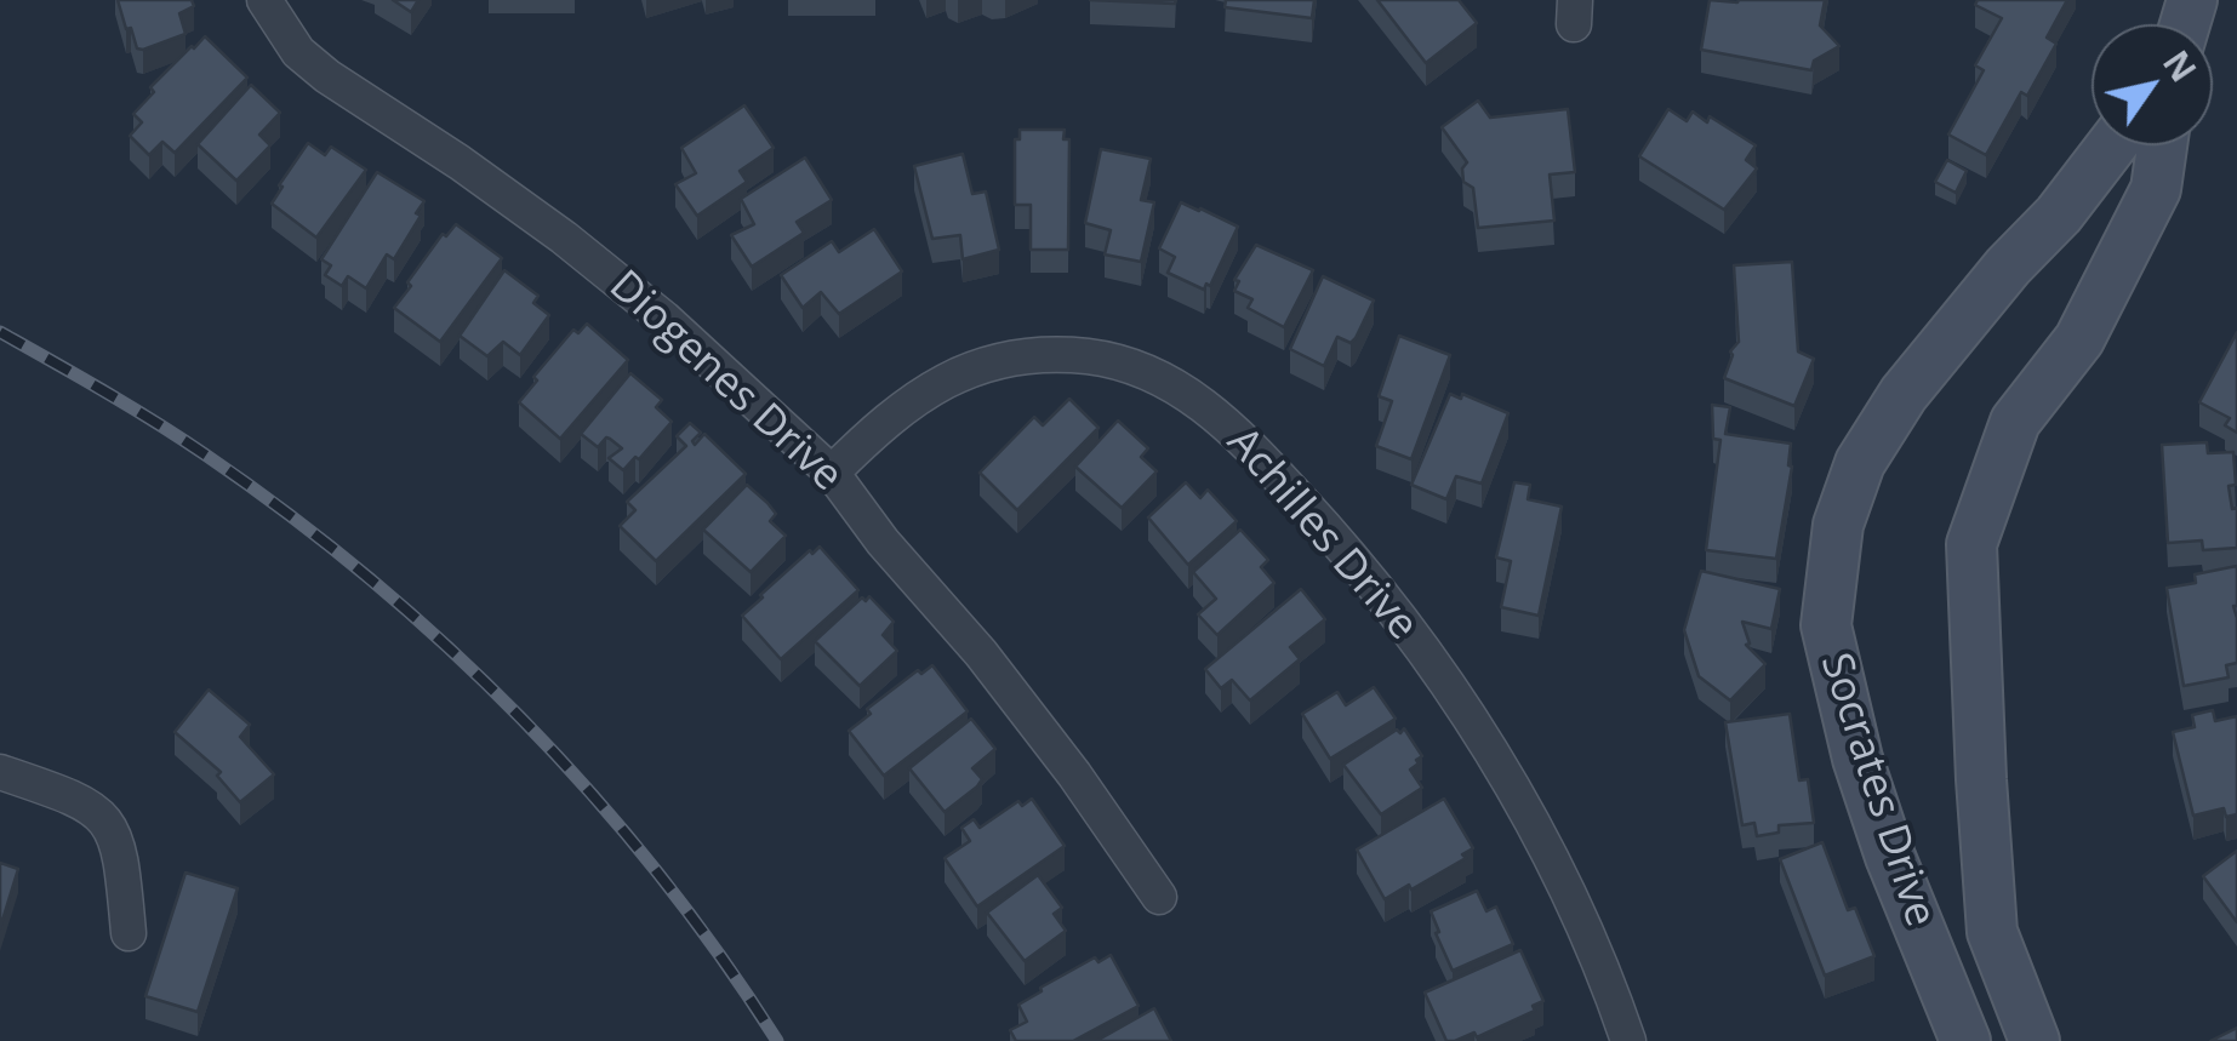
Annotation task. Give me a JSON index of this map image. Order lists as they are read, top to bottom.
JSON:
{
  "streets": {
    "street": ["Diogenes Drive", "Achilles Drive", "Socrates Drive"]
  },
  "crossings": [
    ["Diogenes Drive", "Achilles Drive"]
  ],
  "north": "top right"
}
